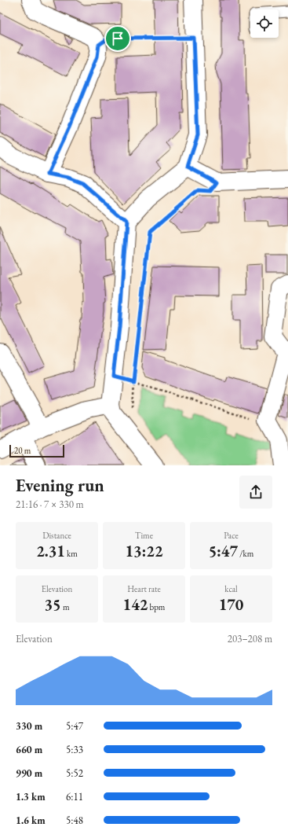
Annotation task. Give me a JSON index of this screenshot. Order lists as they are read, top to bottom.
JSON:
{
  "scale_bar": "20 m",
  "page": {
    "scale": "20 m",
    "heading": ["Evening run", "21:16 · 7 × 330 m"],
    "stats": [
      ["Distance", "2.31 km"],
      ["Time", "13:22"],
      ["Pace", "5:47 /km"],
      ["Elevation", "35 m"],
      ["Heart rate", "142 bpm"],
      ["kcal", "170"]
    ],
    "chart": ["Elevation", "203–208 m"],
    "list": [
      {
        "name": "330 m",
        "note": "5:47"
      },
      {
        "name": "660 m",
        "note": "5:33"
      },
      {
        "name": "990 m",
        "note": "5:52"
      },
      {
        "name": "1.3 km",
        "note": "6:11"
      },
      {
        "name": "1.6 km",
        "note": "5:48"
      }
    ]
  }
}
